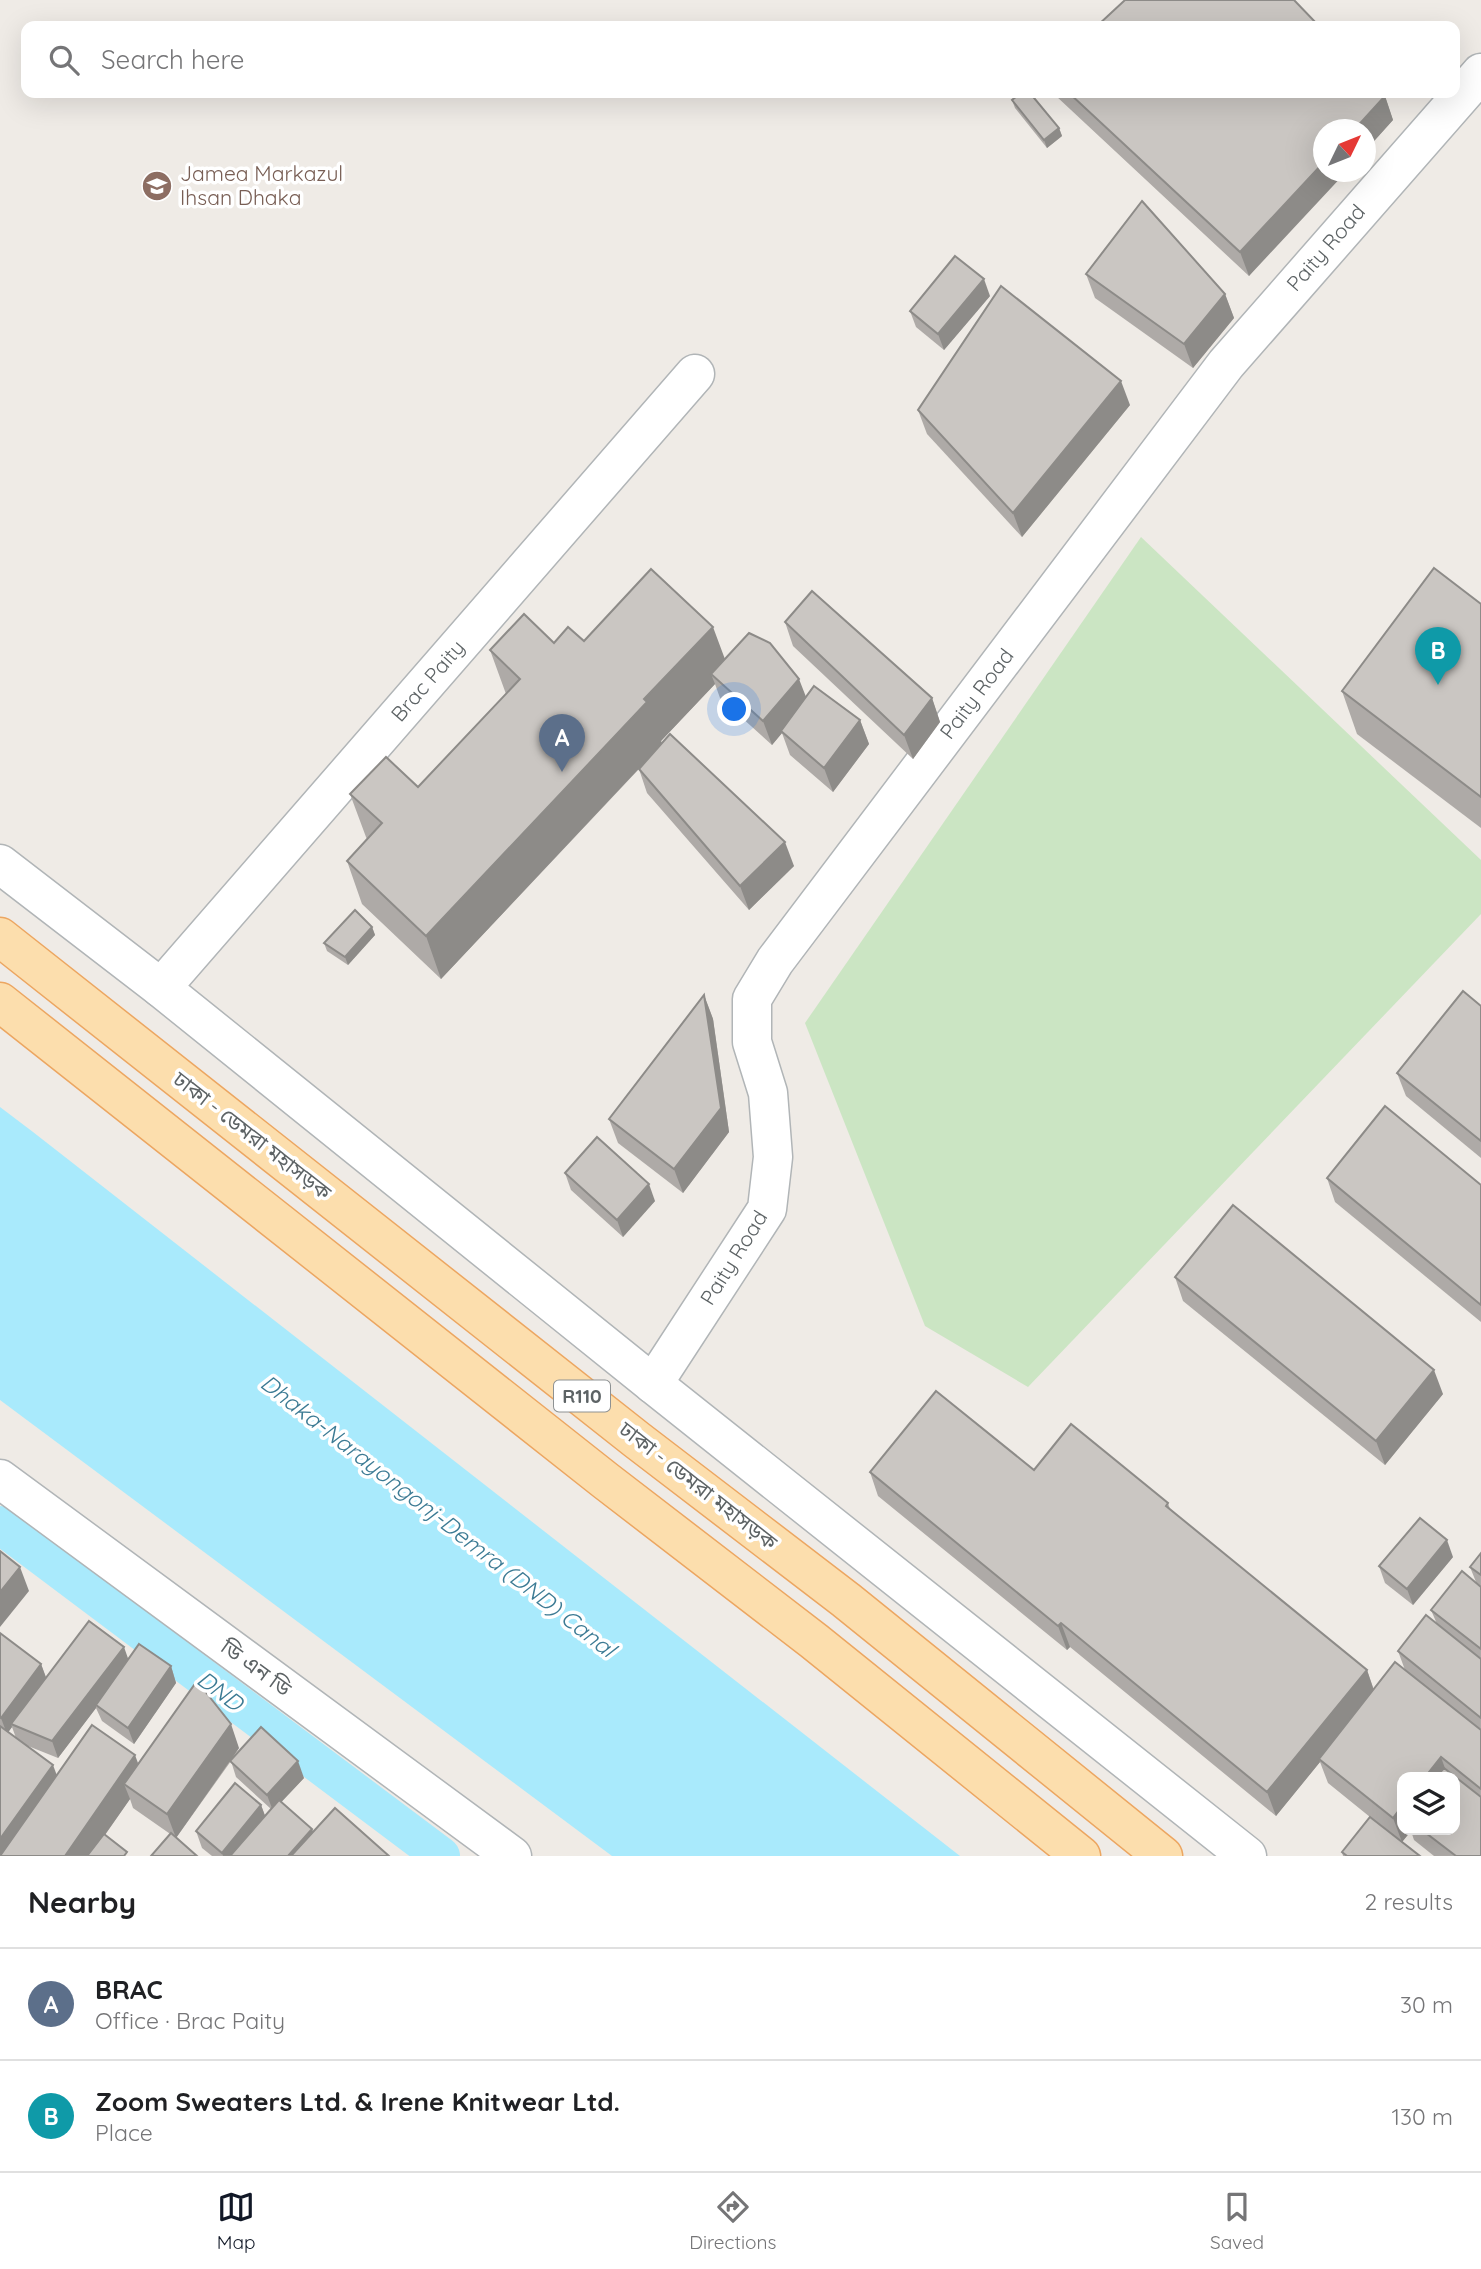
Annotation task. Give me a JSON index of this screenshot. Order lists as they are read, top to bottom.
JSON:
{
  "streets": {
    "main road": ["ঢাকা - ডেমরা মহাসড়ক", "R110"],
    "street": ["Paity Road", "Brac Paity", "ডি এন ডি"]
  },
  "water": ["Dhaka-Narayongonj-Demra (DND) Canal", "DND"],
  "places": {
    "school or university": ["Jamea Markazul Ihsan Dhaka"]
  },
  "north": "top right",
  "page": {
    "search": "Search here",
    "pins": ["B", "A"],
    "heading": ["Nearby", "2 results"],
    "list": [
      {
        "mark": "A",
        "name": "BRAC",
        "note": "Office · Brac Paity",
        "value": "30 m"
      },
      {
        "mark": "B",
        "name": "Zoom Sweaters Ltd. & Irene Knitwear Ltd.",
        "note": "Place",
        "value": "130 m"
      }
    ],
    "nav": ["Map", "Directions", "Saved"]
  }
}
